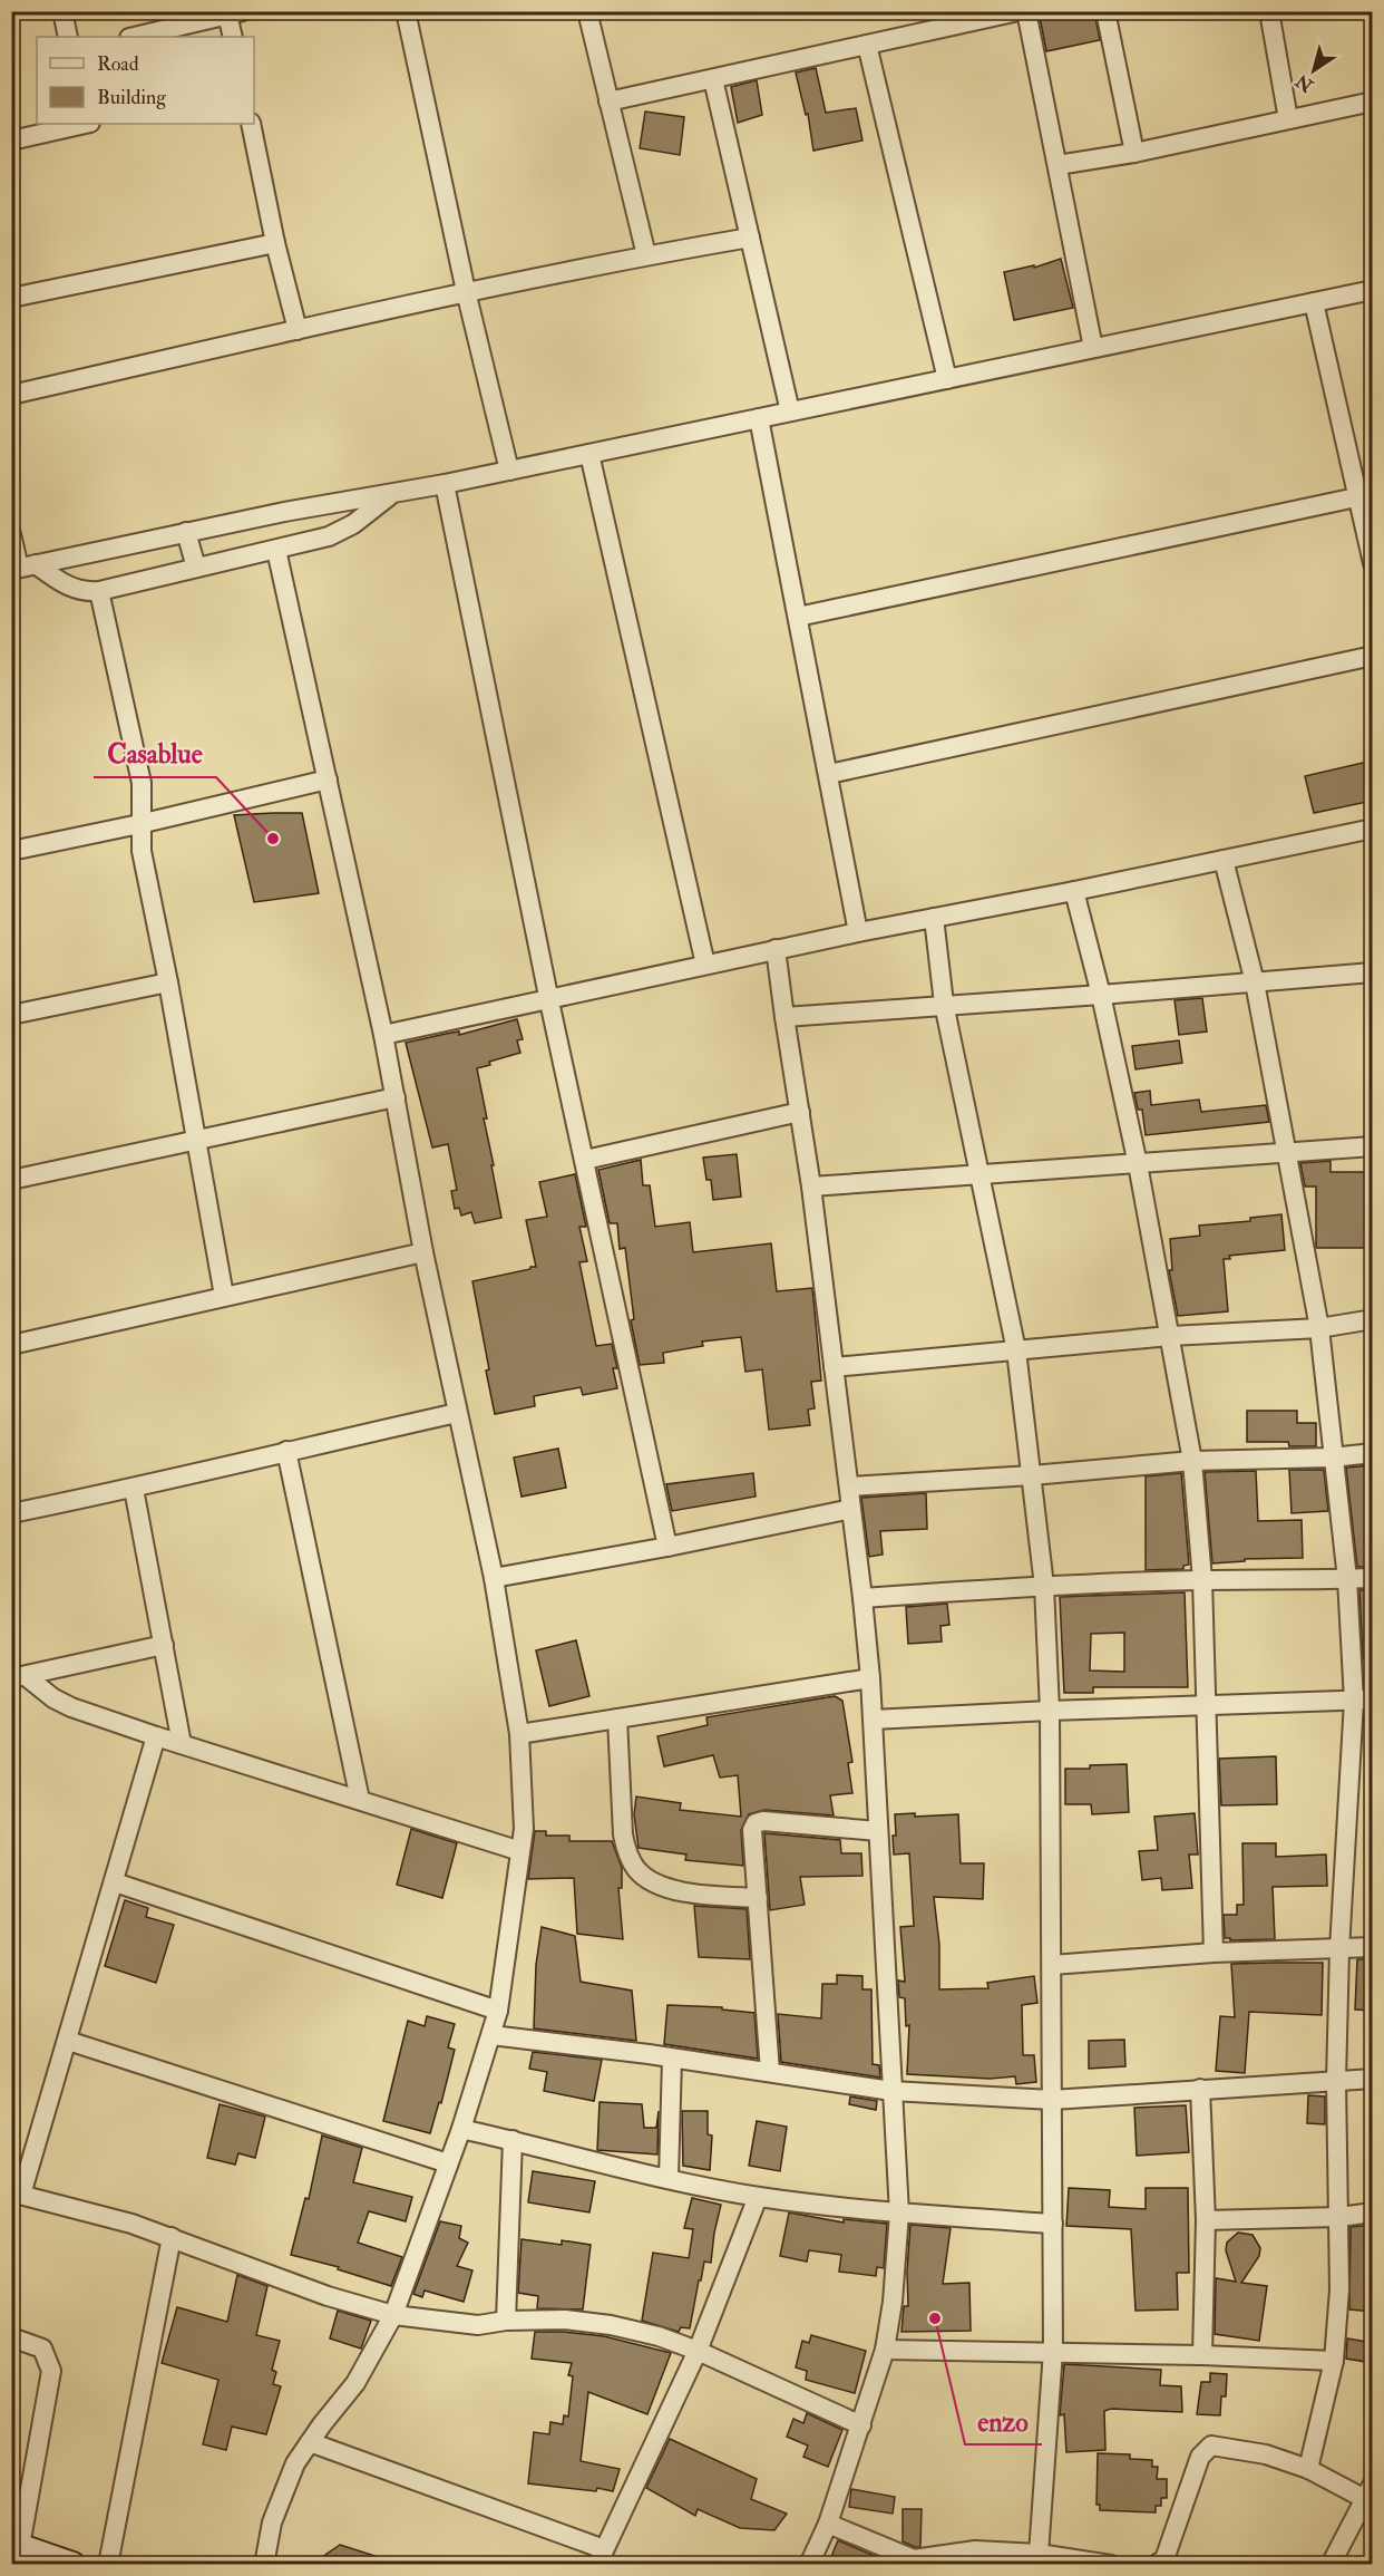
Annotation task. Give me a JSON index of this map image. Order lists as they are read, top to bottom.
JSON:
{
  "places": ["Casablue", "enzo"],
  "legend": ["Road", "Building"],
  "north": "bottom left"
}
